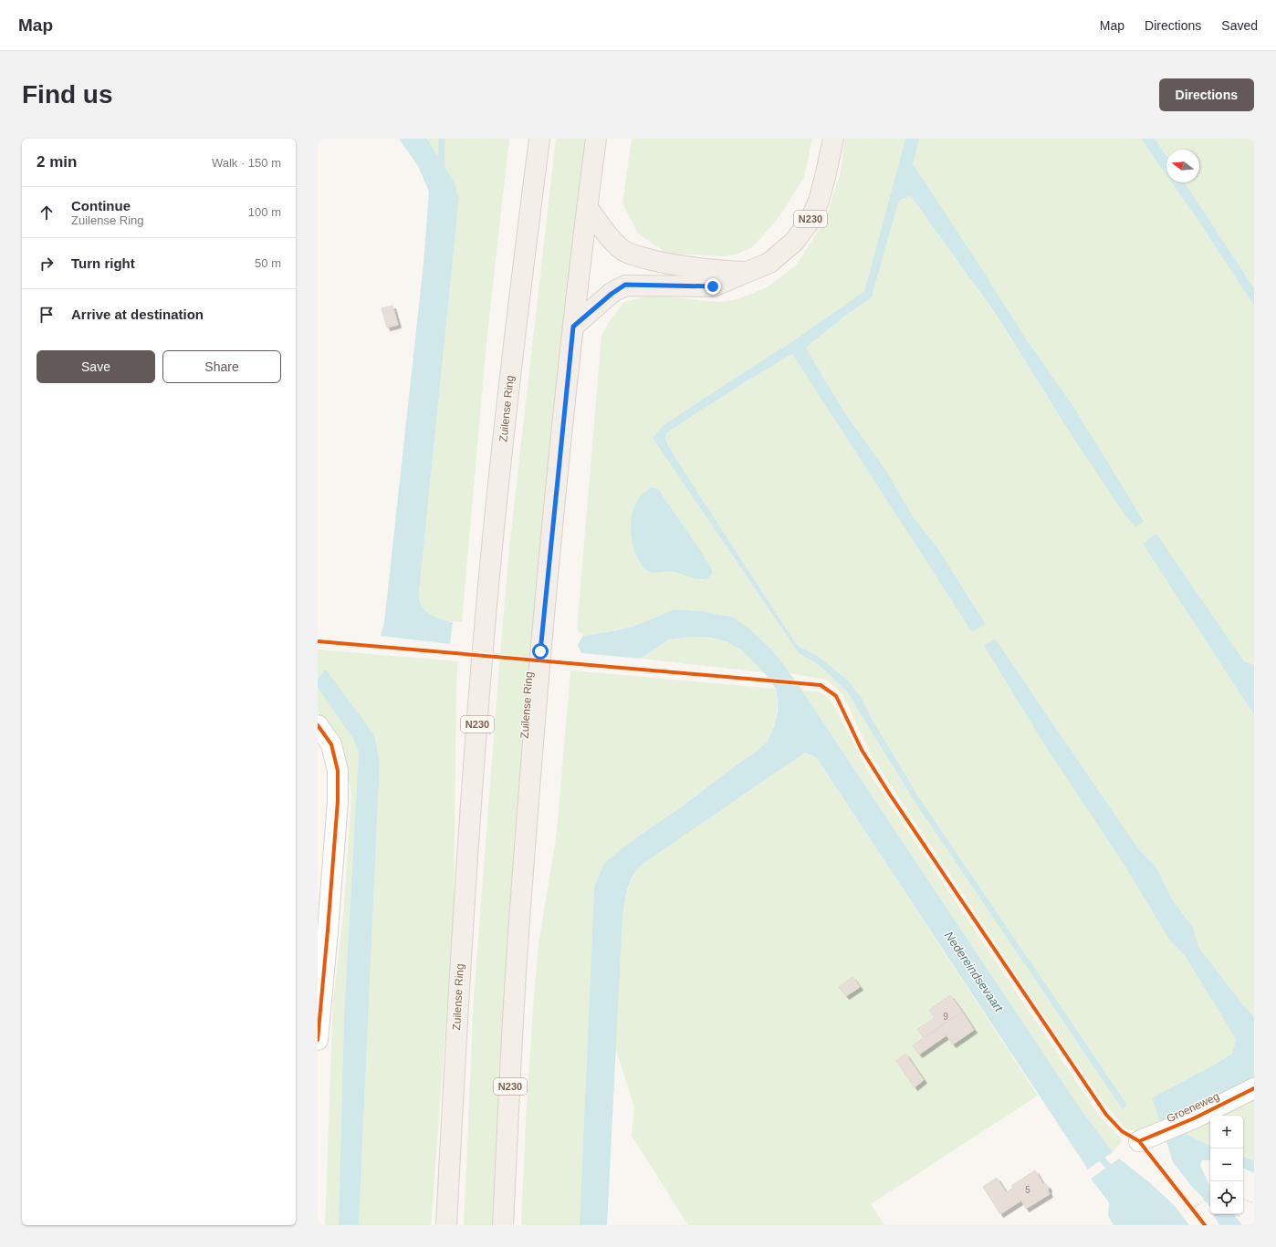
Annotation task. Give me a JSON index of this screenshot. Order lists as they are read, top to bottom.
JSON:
{
  "streets": {
    "main road": ["N230", "Zuilense Ring"],
    "street": ["Groeneweg"]
  },
  "crossings": [
    ["N230", "Zuilense Ring"]
  ],
  "water": ["Nedereindsevaart"],
  "house_numbers": ["9", "5"],
  "north": "left",
  "page": {
    "header": "Map",
    "nav": ["Map", "Directions", "Saved"],
    "buttons": [
      "Directions",
      ["Save", "Share"]
    ],
    "title": "Find us",
    "heading": ["2 min", "Walk · 150 m"],
    "list": [
      ["Continue", "Zuilense Ring", "100 m"],
      ["Turn right", "50 m"],
      "Arrive at destination"
    ],
    "map_buttons": ["+", "−"]
  }
}
